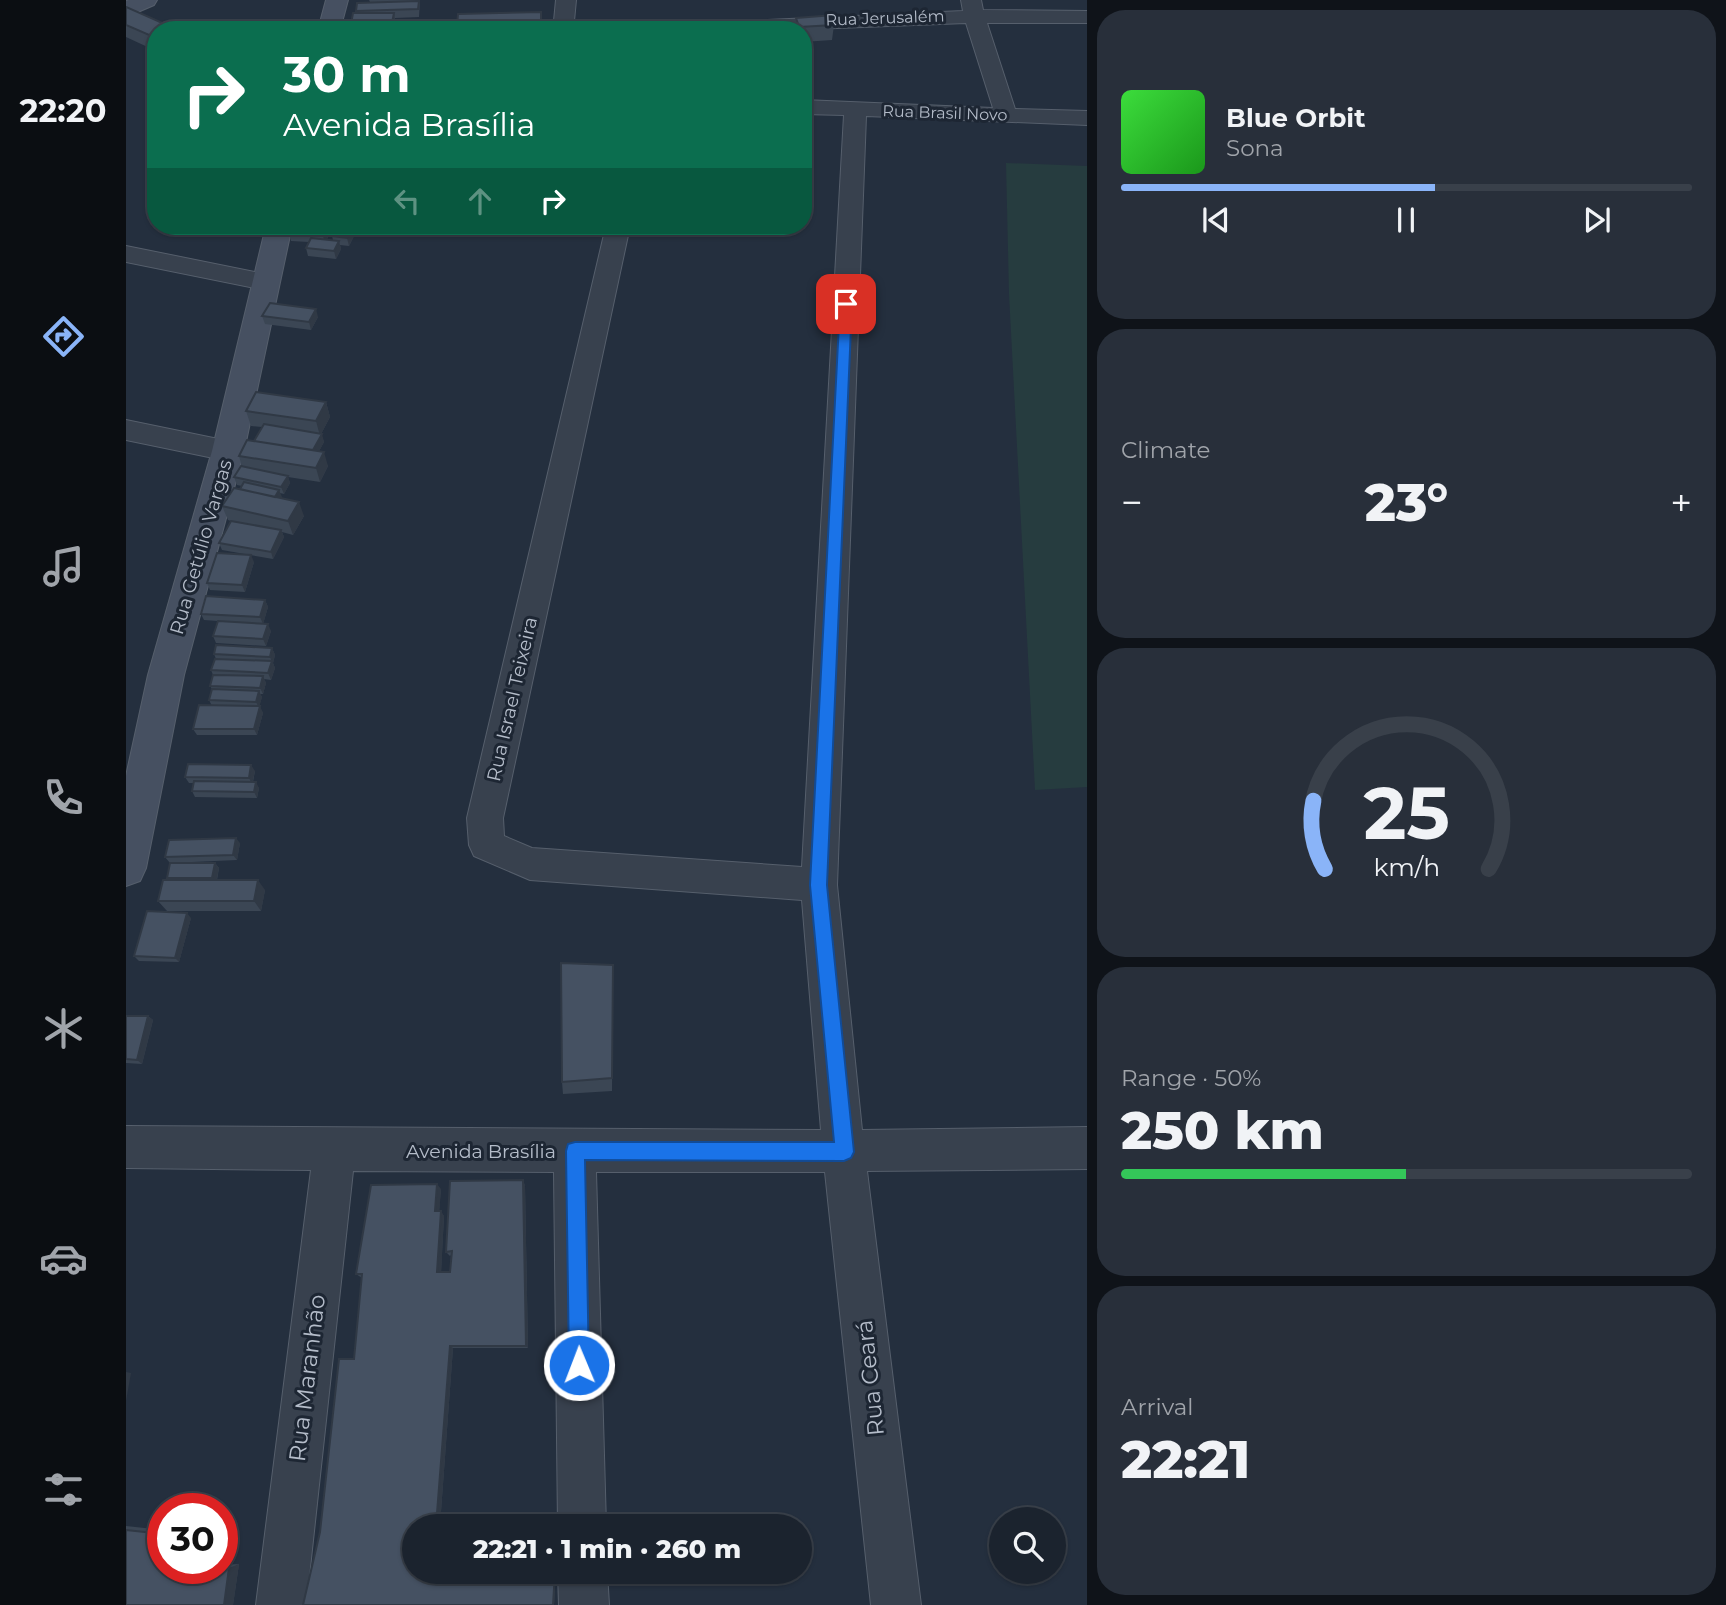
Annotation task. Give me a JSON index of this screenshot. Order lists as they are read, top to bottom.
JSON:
{
  "streets": {
    "street": [
      "Rua Jerusalém",
      "Rua Brasil Novo",
      "Rua Getúlio Vargas",
      "Rua Israel Teixeira",
      "Avenida Brasília",
      "Rua Maranhão",
      "Rua Ceará"
    ]
  },
  "crossings": [
    ["Rua Brasil Novo", "Rua Ceará"],
    ["Rua Israel Teixeira", "Rua Ceará"],
    ["Avenida Brasília", "Rua Maranhão"],
    ["Avenida Brasília", "Rua Ceará"]
  ],
  "page": {
    "tabs": "22:20",
    "turn": ["30 m", "Avenida Brasília"],
    "song": ["Blue Orbit", "Sona"],
    "tile": [
      "Climate",
      ["Range · 50%", "250 km"],
      ["Arrival", "22:21"]
    ],
    "heat": ["−", "23°", "+"],
    "limit": "30",
    "trip": "22:21 · 1 min · 260 m",
    "gauge": ["25", "km/h"]
  }
}
